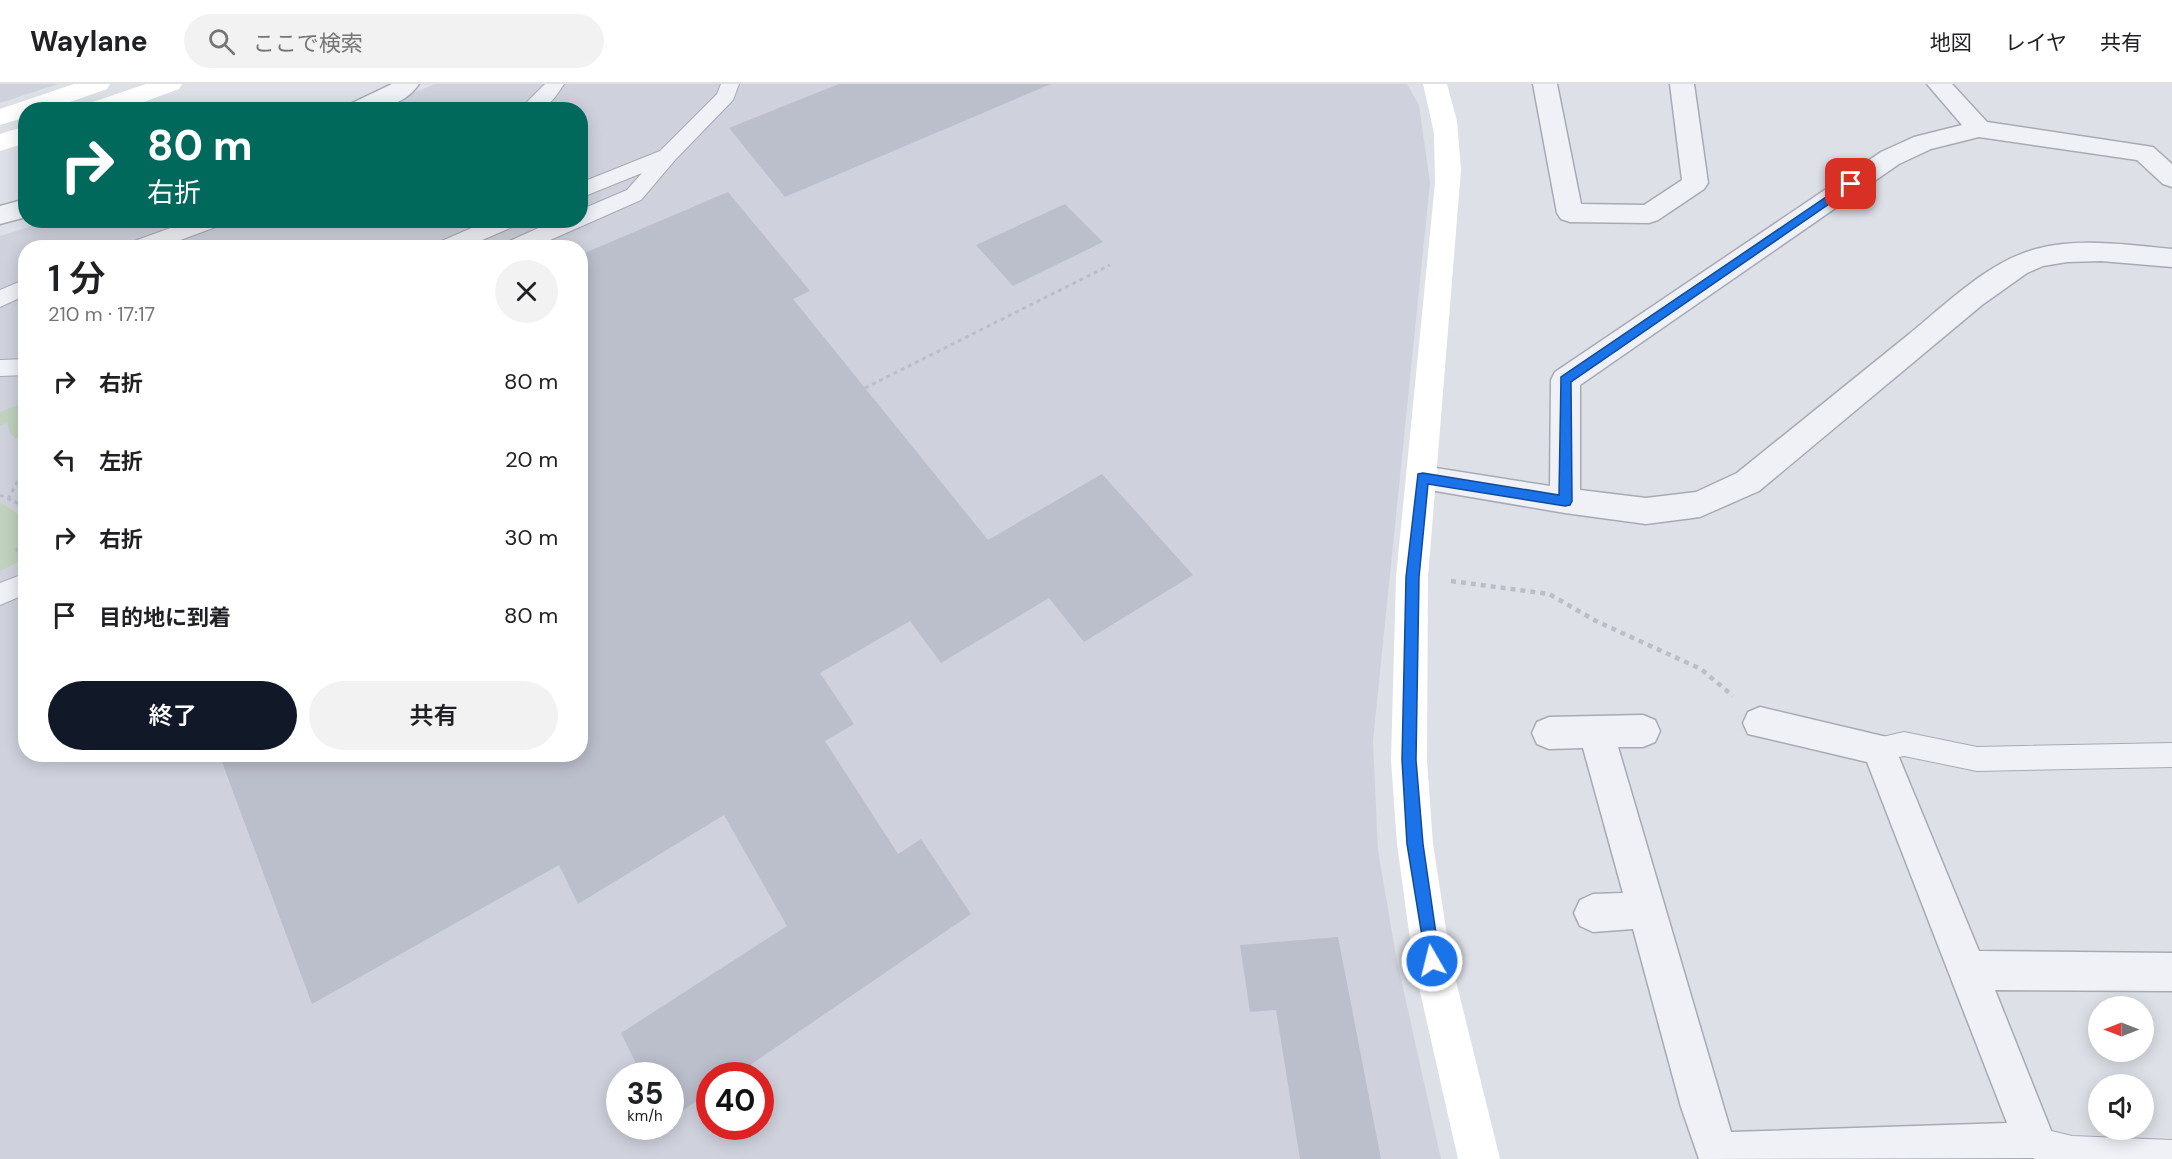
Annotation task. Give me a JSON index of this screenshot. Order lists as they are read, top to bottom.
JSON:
{
  "north": "left",
  "page": {
    "header": "Waylane",
    "search": "ここで検索",
    "nav": ["地図", "レイヤ", "共有"],
    "turn": ["80 m", "右折"],
    "heading": ["1 分", "210 m · 17:17"],
    "list": [
      {
        "name": "右折",
        "value": "80 m"
      },
      {
        "name": "左折",
        "value": "20 m"
      },
      {
        "name": "右折",
        "value": "30 m"
      },
      {
        "name": "目的地に到着",
        "value": "80 m"
      }
    ],
    "buttons": ["終了", "共有"],
    "speed": "35 km/h",
    "limit": "40"
  }
}
